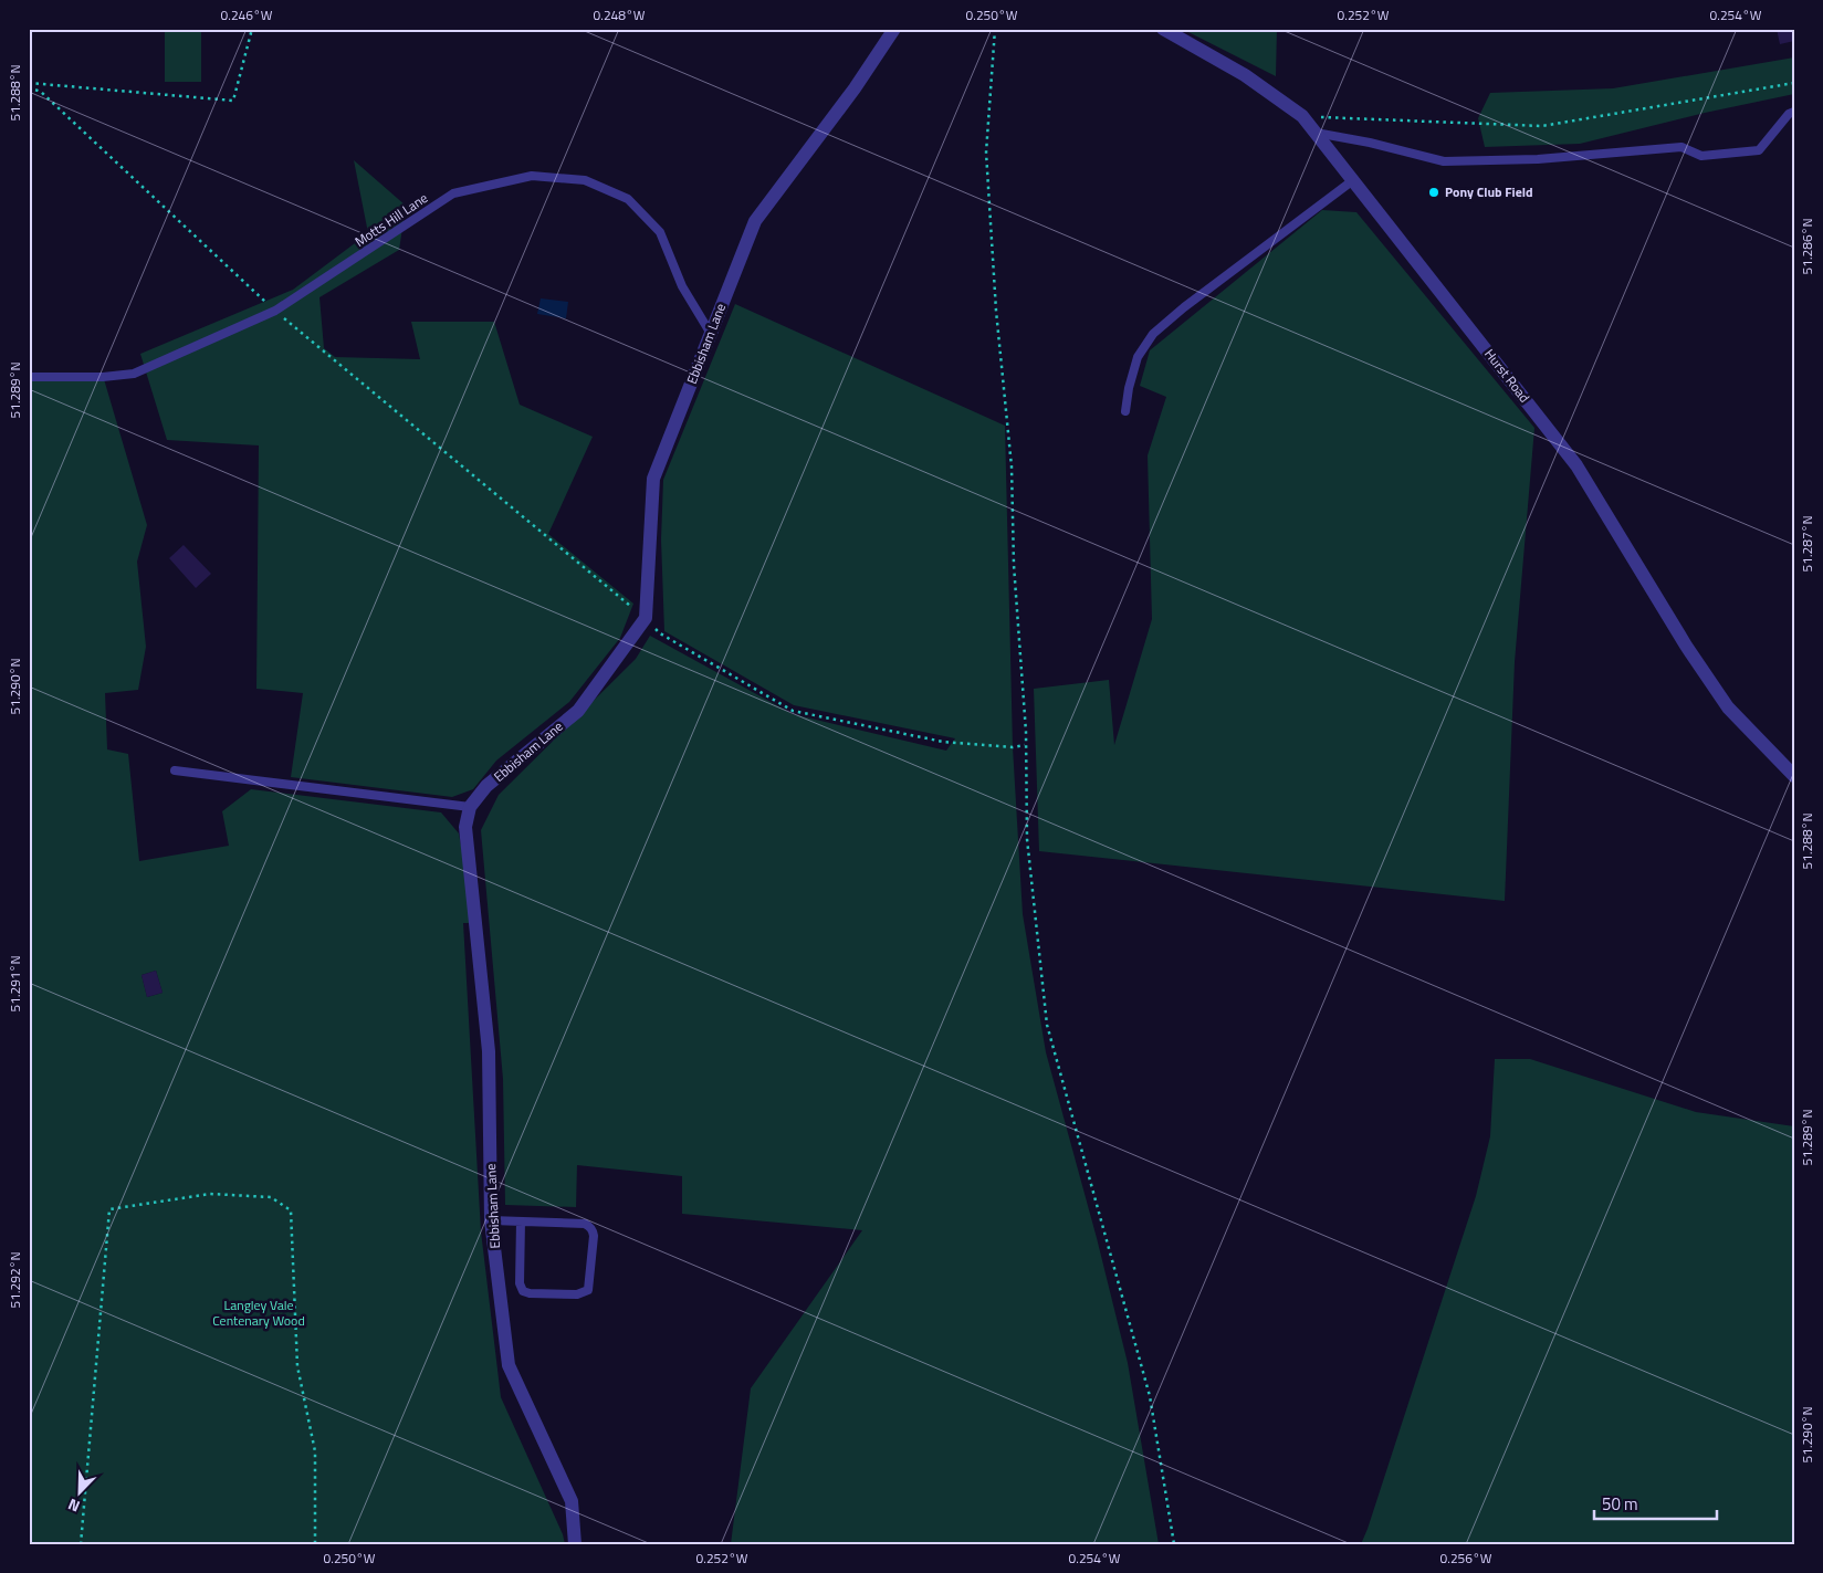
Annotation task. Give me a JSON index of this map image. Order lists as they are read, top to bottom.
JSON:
{
  "streets": {
    "street": ["Ebbisham Lane", "Hurst Road"],
    "lane": ["Motts Hill Lane"]
  },
  "crossings": [
    ["Motts Hill Lane", "Ebbisham Lane"]
  ],
  "parks": ["Langley Vale Centenary Wood"],
  "places": ["Pony Club Field"],
  "scale_bar": "50 m",
  "north": "bottom left",
  "coordinates": [
    "0.246°W",
    "0.248°W",
    "0.250°W",
    "0.252°W",
    "0.254°W",
    "51.288°N",
    "51.286°N",
    "51.289°N",
    "51.287°N",
    "51.290°N",
    "51.291°N",
    "51.292°N",
    "0.256°W"
  ]
}
